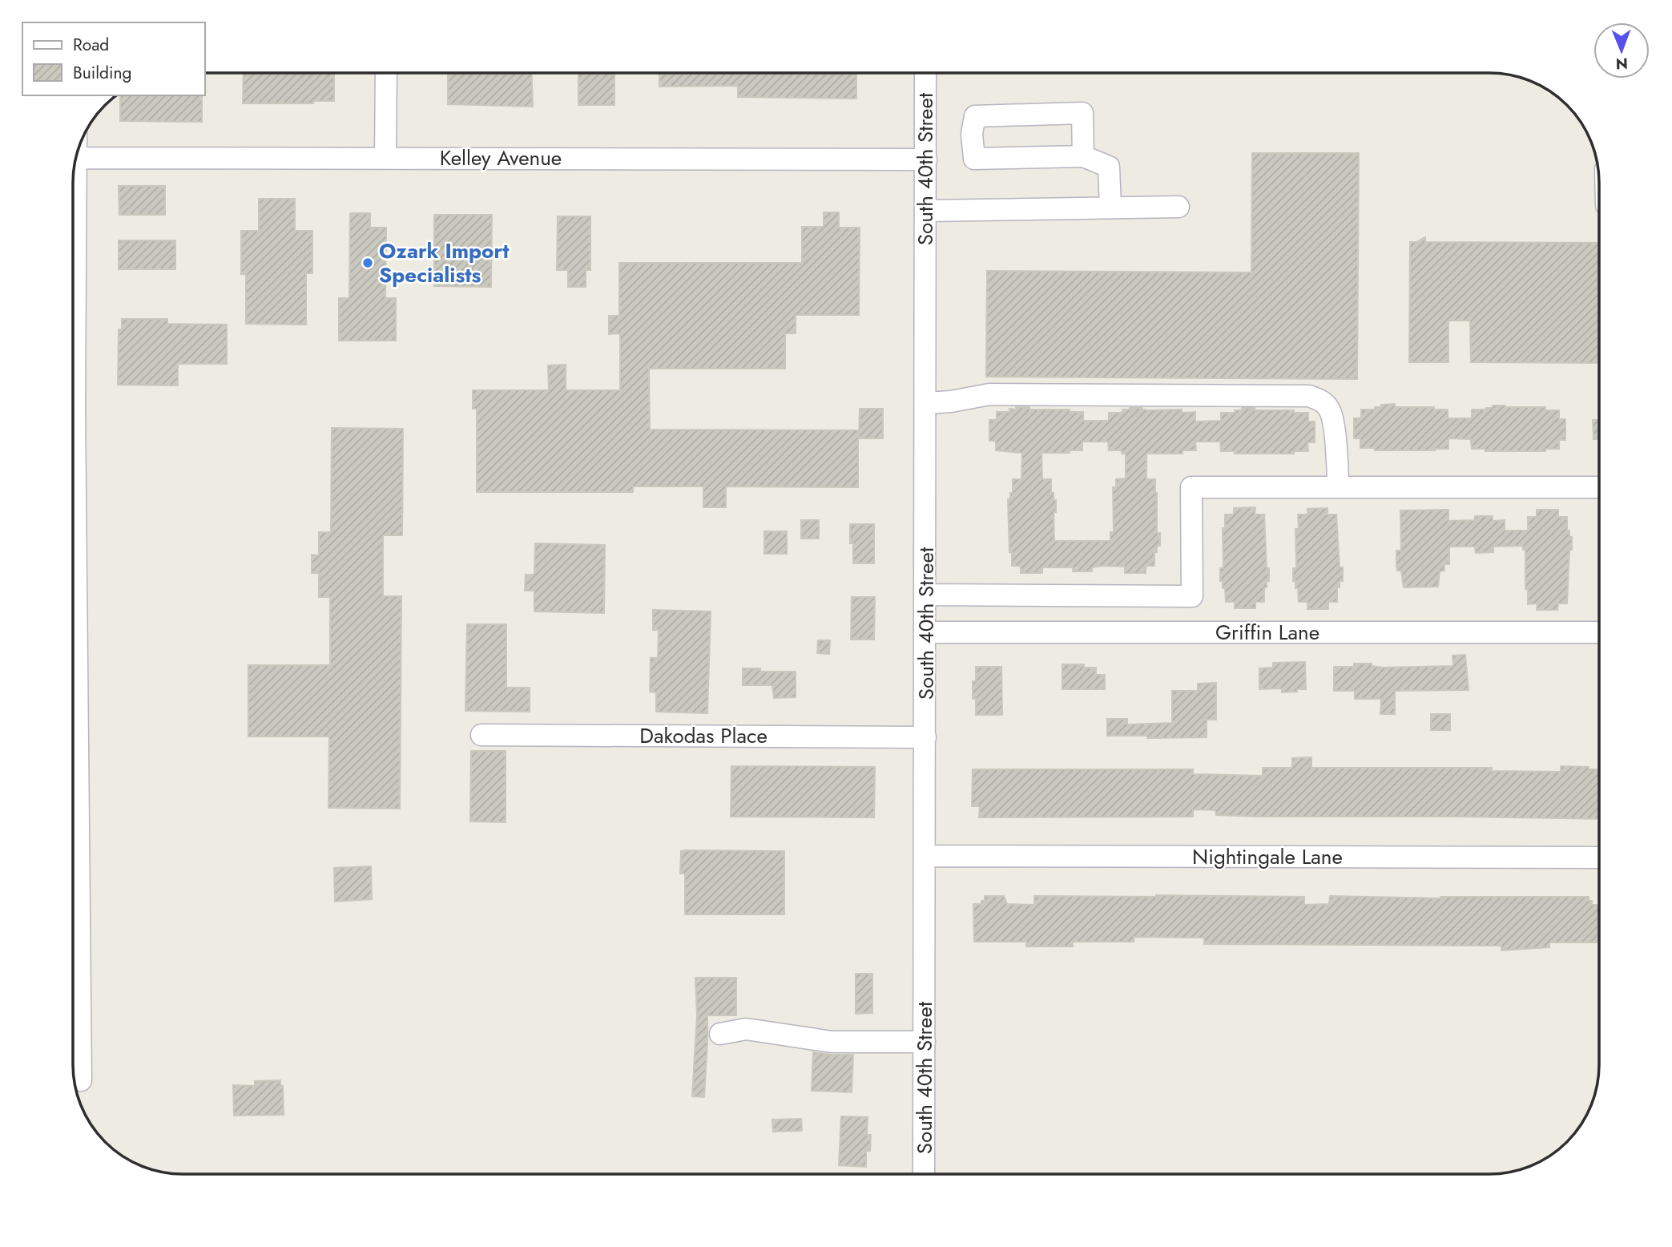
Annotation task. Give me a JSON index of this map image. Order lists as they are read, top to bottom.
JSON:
{
  "streets": {
    "street": [
      "Kelley Avenue",
      "South 40th Street",
      "Griffin Lane",
      "Dakodas Place",
      "Nightingale Lane"
    ]
  },
  "crossings": [
    ["Kelley Avenue", "South 40th Street"],
    ["South 40th Street", "Griffin Lane"],
    ["South 40th Street", "Dakodas Place"],
    ["South 40th Street", "Nightingale Lane"]
  ],
  "places": ["Ozark Import Specialists"],
  "legend": ["Road", "Building"],
  "north": "bottom"
}
